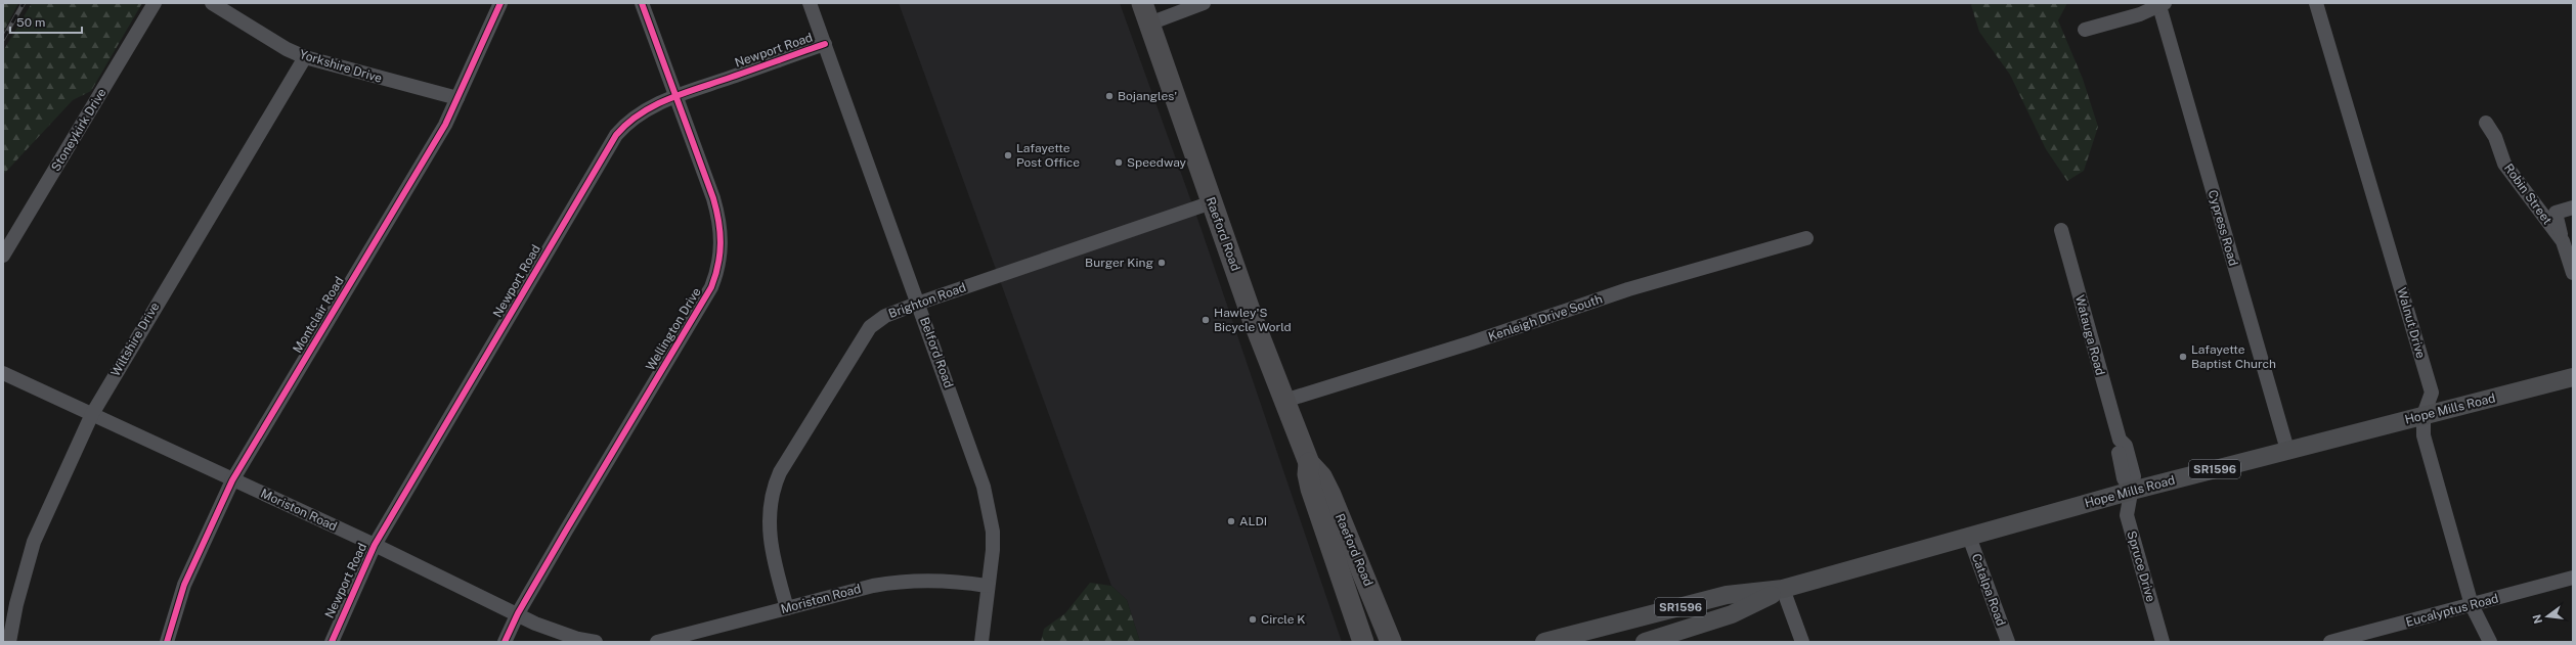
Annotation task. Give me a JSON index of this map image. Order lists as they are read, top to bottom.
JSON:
{
  "streets": {
    "highway": ["Raeford Road"],
    "main road": ["Hope Mills Road", "SR1596"],
    "street": [
      "Newport Road",
      "Yorkshire Drive",
      "Stoneykirk Drive",
      "Robin Street",
      "Cypress Road",
      "Brighton Road",
      "Montclair Road",
      "Kenleigh Drive South",
      "Walnut Drive",
      "Wellington Drive",
      "Watauga Road",
      "Wiltshire Drive",
      "Belford Road",
      "Moriston Road",
      "Spruce Drive",
      "Catalpa Road",
      "Eucalyptus Road"
    ]
  },
  "crossings": [
    ["Newport Road", "Wellington Drive"],
    ["Newport Road", "Belford Road"],
    ["Newport Road", "Moriston Road"],
    ["Yorkshire Drive", "Montclair Road"],
    ["Yorkshire Drive", "Wiltshire Drive"],
    ["Cypress Road", "Hope Mills Road"],
    ["Raeford Road", "Brighton Road"],
    ["Raeford Road", "Kenleigh Drive South"],
    ["Brighton Road", "Belford Road"],
    ["Brighton Road", "Moriston Road"],
    ["Montclair Road", "Moriston Road"],
    ["Walnut Drive", "Hope Mills Road"],
    ["Walnut Drive", "Eucalyptus Road"],
    ["Wellington Drive", "Moriston Road"],
    ["Watauga Road", "Hope Mills Road"],
    ["Watauga Road", "Spruce Drive"],
    ["Wiltshire Drive", "Moriston Road"],
    ["Belford Road", "Moriston Road"],
    ["Hope Mills Road", "Spruce Drive"],
    ["Hope Mills Road", "Catalpa Road"]
  ],
  "places": [
    "Bojangles'",
    "Lafayette Post Office",
    "Speedway",
    "Burger King",
    "Hawley'S Bicycle World",
    "Lafayette Baptist Church",
    "ALDI",
    "Circle K"
  ],
  "scale_bar": "50 m",
  "north": "left"
}
